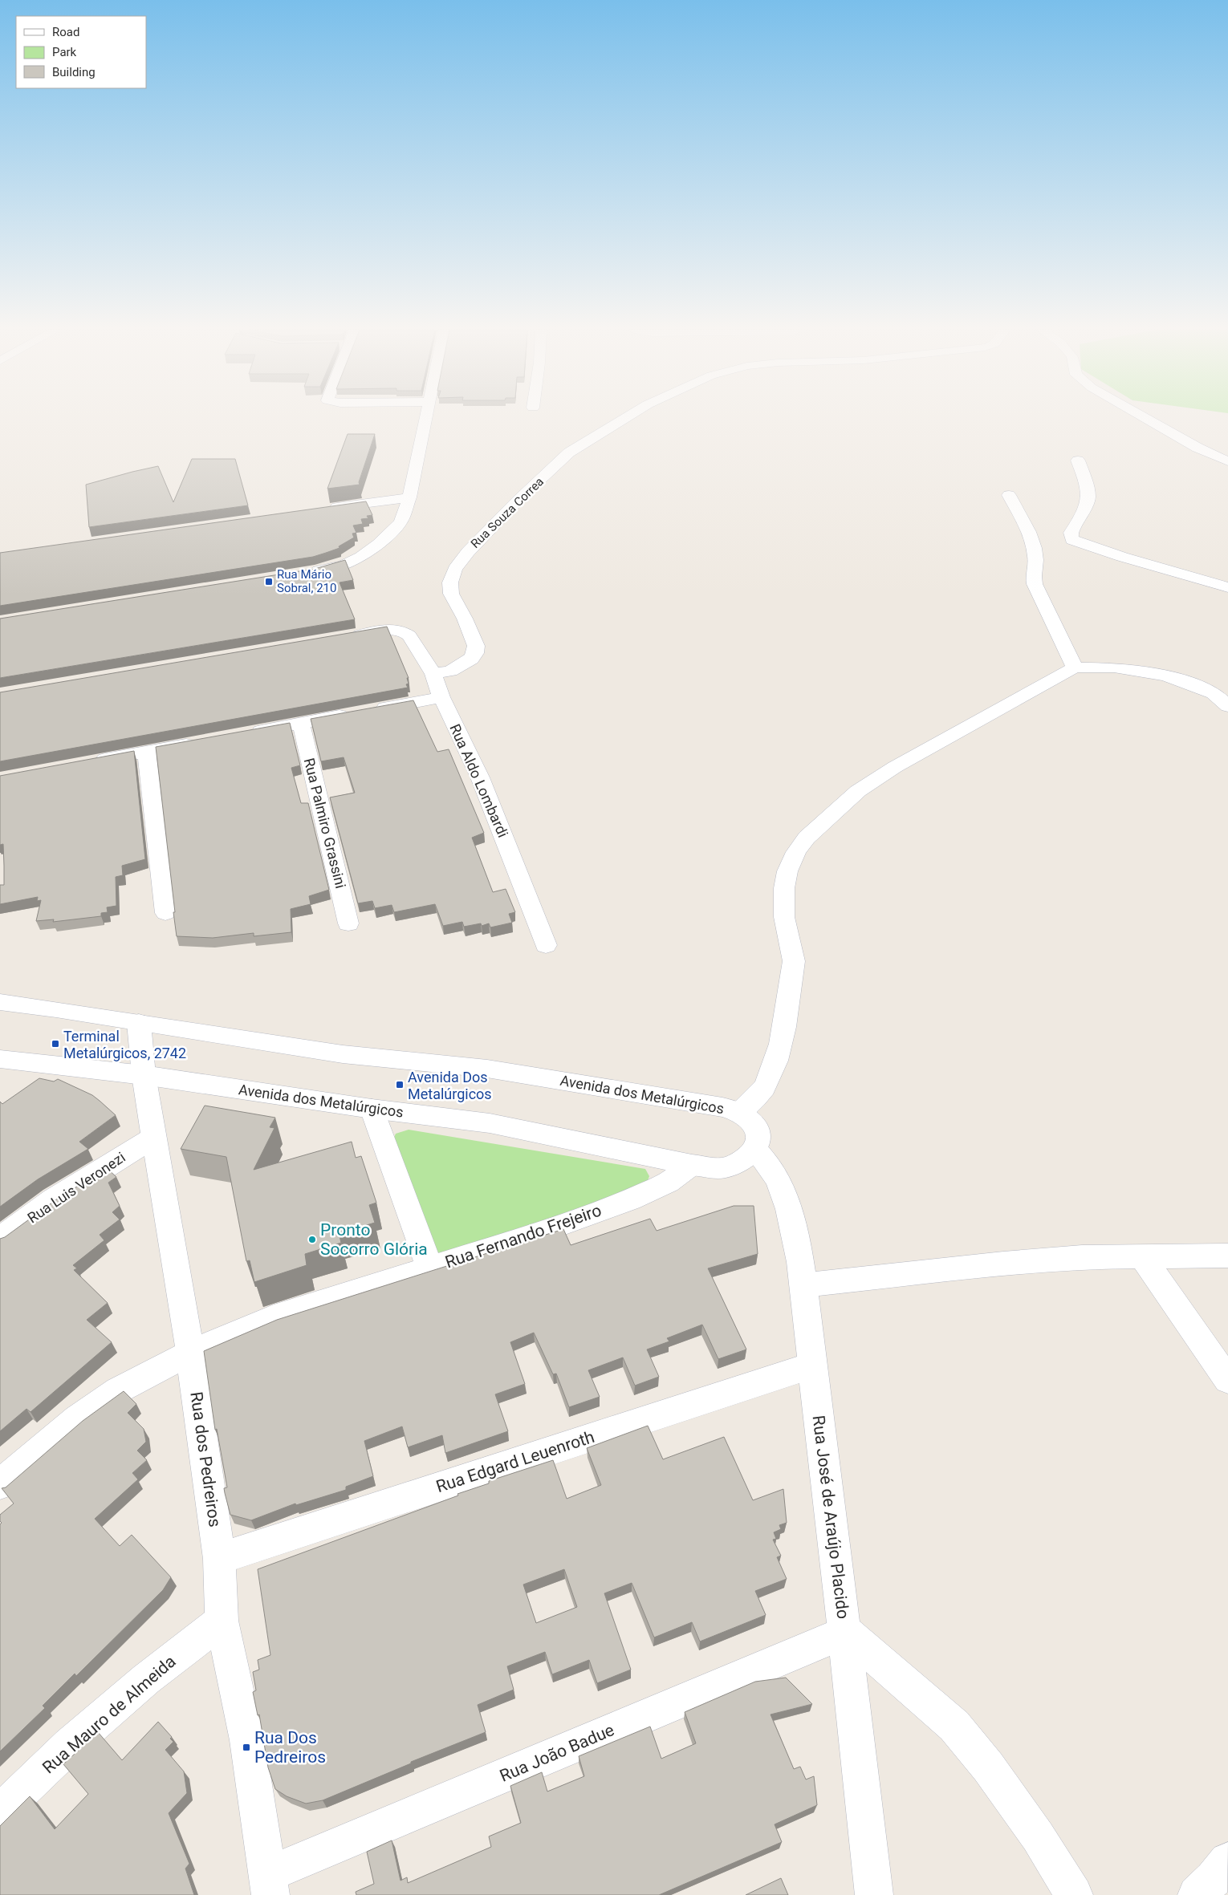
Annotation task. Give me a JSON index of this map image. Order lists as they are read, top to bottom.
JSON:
{
  "streets": {
    "street": [
      "Rua Souza Correa",
      "Rua Aldo Lombardi",
      "Rua Palmiro Grassini",
      "Avenida dos Metalúrgicos",
      "Rua Luis Veronezi",
      "Rua Fernando Frejeiro",
      "Rua dos Pedreiros",
      "Rua Edgard Leuenroth",
      "Rua José de Araújo Placido",
      "Rua Mauro de Almeida",
      "Rua João Badue"
    ]
  },
  "crossings": [
    ["Rua Souza Correa", "Rua Aldo Lombardi"],
    ["Avenida dos Metalúrgicos", "Rua Fernando Frejeiro"],
    ["Avenida dos Metalúrgicos", "Rua dos Pedreiros"],
    ["Avenida dos Metalúrgicos", "Rua José de Araújo Placido"],
    ["Rua Luis Veronezi", "Rua dos Pedreiros"],
    ["Rua Fernando Frejeiro", "Rua dos Pedreiros"],
    ["Rua dos Pedreiros", "Rua Edgard Leuenroth"],
    ["Rua dos Pedreiros", "Rua Mauro de Almeida"],
    ["Rua dos Pedreiros", "Rua João Badue"],
    ["Rua Edgard Leuenroth", "Rua José de Araújo Placido"],
    ["Rua José de Araújo Placido", "Rua João Badue"]
  ],
  "places": {
    "transit": [
      "Rua Mário Sobral, 210",
      "Terminal Metalúrgicos, 2742",
      "Avenida Dos Metalúrgicos",
      "Rua Dos Pedreiros"
    ],
    "other": ["Pronto Socorro Glória"]
  },
  "legend": ["Road", "Park", "Building"]
}
